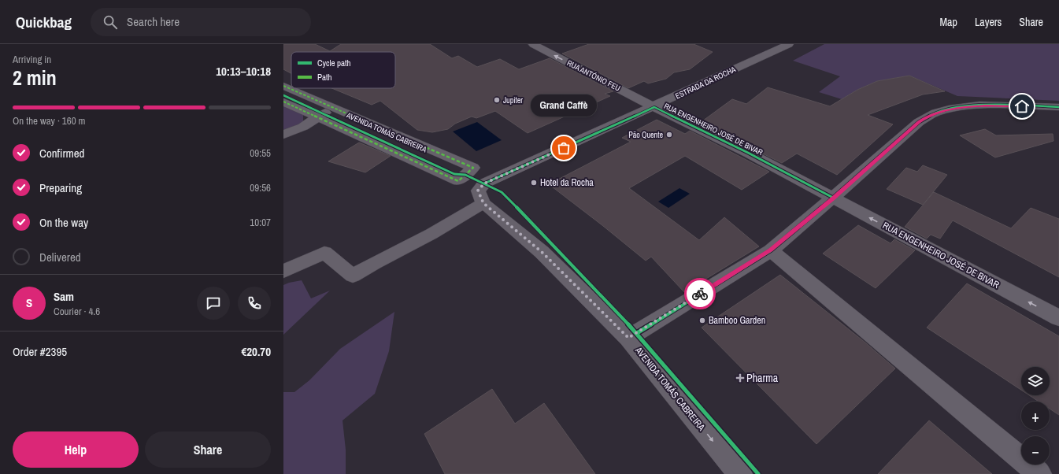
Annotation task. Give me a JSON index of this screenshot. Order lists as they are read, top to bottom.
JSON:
{
  "streets": {
    "street": [
      "RUA ANTÓNIO FEU",
      "ESTRADA DA ROCHA",
      "RUA ENGENHEIRO JOSÉ DE BIVAR",
      "AVENIDA TOMÁS CABREIRA"
    ]
  },
  "crossings": [
    ["RUA ANTÓNIO FEU", "ESTRADA DA ROCHA"],
    ["RUA ANTÓNIO FEU", "RUA ENGENHEIRO JOSÉ DE BIVAR"],
    ["ESTRADA DA ROCHA", "RUA ENGENHEIRO JOSÉ DE BIVAR"]
  ],
  "one_way": ["RUA ANTÓNIO FEU", "AVENIDA TOMÁS CABREIRA"],
  "places": {
    "other": [
      "Jupiter",
      "Pão Quente",
      "Grand Caffè",
      "Hotel da Rocha",
      "Bamboo Garden"
    ],
    "health": ["Pharma"]
  },
  "legend": ["Cycle path", "Path"],
  "page": {
    "header": "Quickbag",
    "search": "Search here",
    "nav": ["Map", "Layers", "Share"],
    "heading": ["2 min", "Arriving in", "10:13–10:18"],
    "panel": [
      "Sam",
      "Courier · 4.6",
      "Order #2395",
      "€20.70"
    ],
    "bubble": "Grand Caffè",
    "bar": "On the way · 160 m",
    "list": [
      ["Confirmed", "09:55"],
      ["Preparing", "09:56"],
      ["On the way", "10:07"],
      "Delivered"
    ],
    "round": "S",
    "map_buttons": ["+", "−"],
    "buttons": ["Help", "Share"]
  }
}
